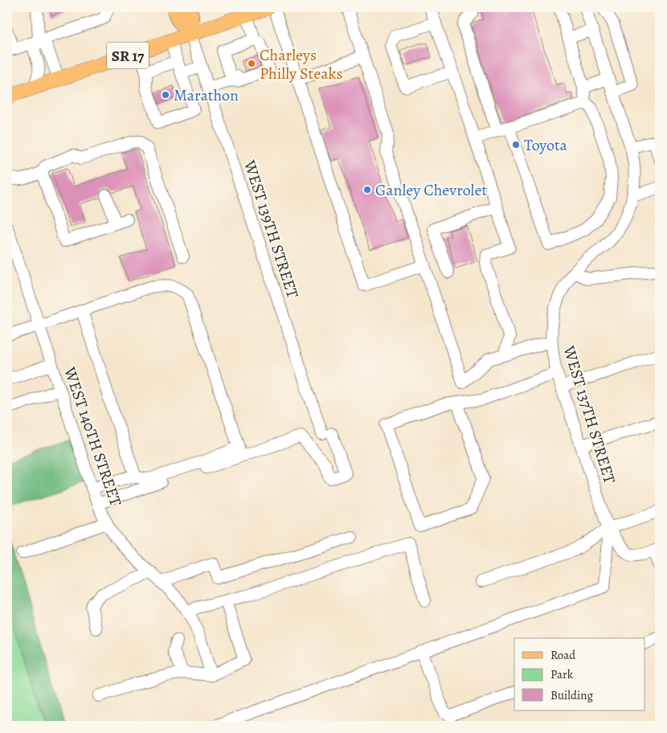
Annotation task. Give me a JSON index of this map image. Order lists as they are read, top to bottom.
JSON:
{
  "streets": {
    "main road": ["SR 17"],
    "street": ["WEST 139TH STREET", "WEST 137TH STREET", "WEST 140TH STREET"]
  },
  "crossings": [
    ["SR 17", "WEST 139TH STREET"],
    ["WEST 139TH STREET", "WEST 140TH STREET"]
  ],
  "places": [
    "Charleys Philly Steaks",
    "Marathon",
    "Toyota",
    "Ganley Chevrolet"
  ],
  "legend": ["Road", "Park", "Building"]
}
